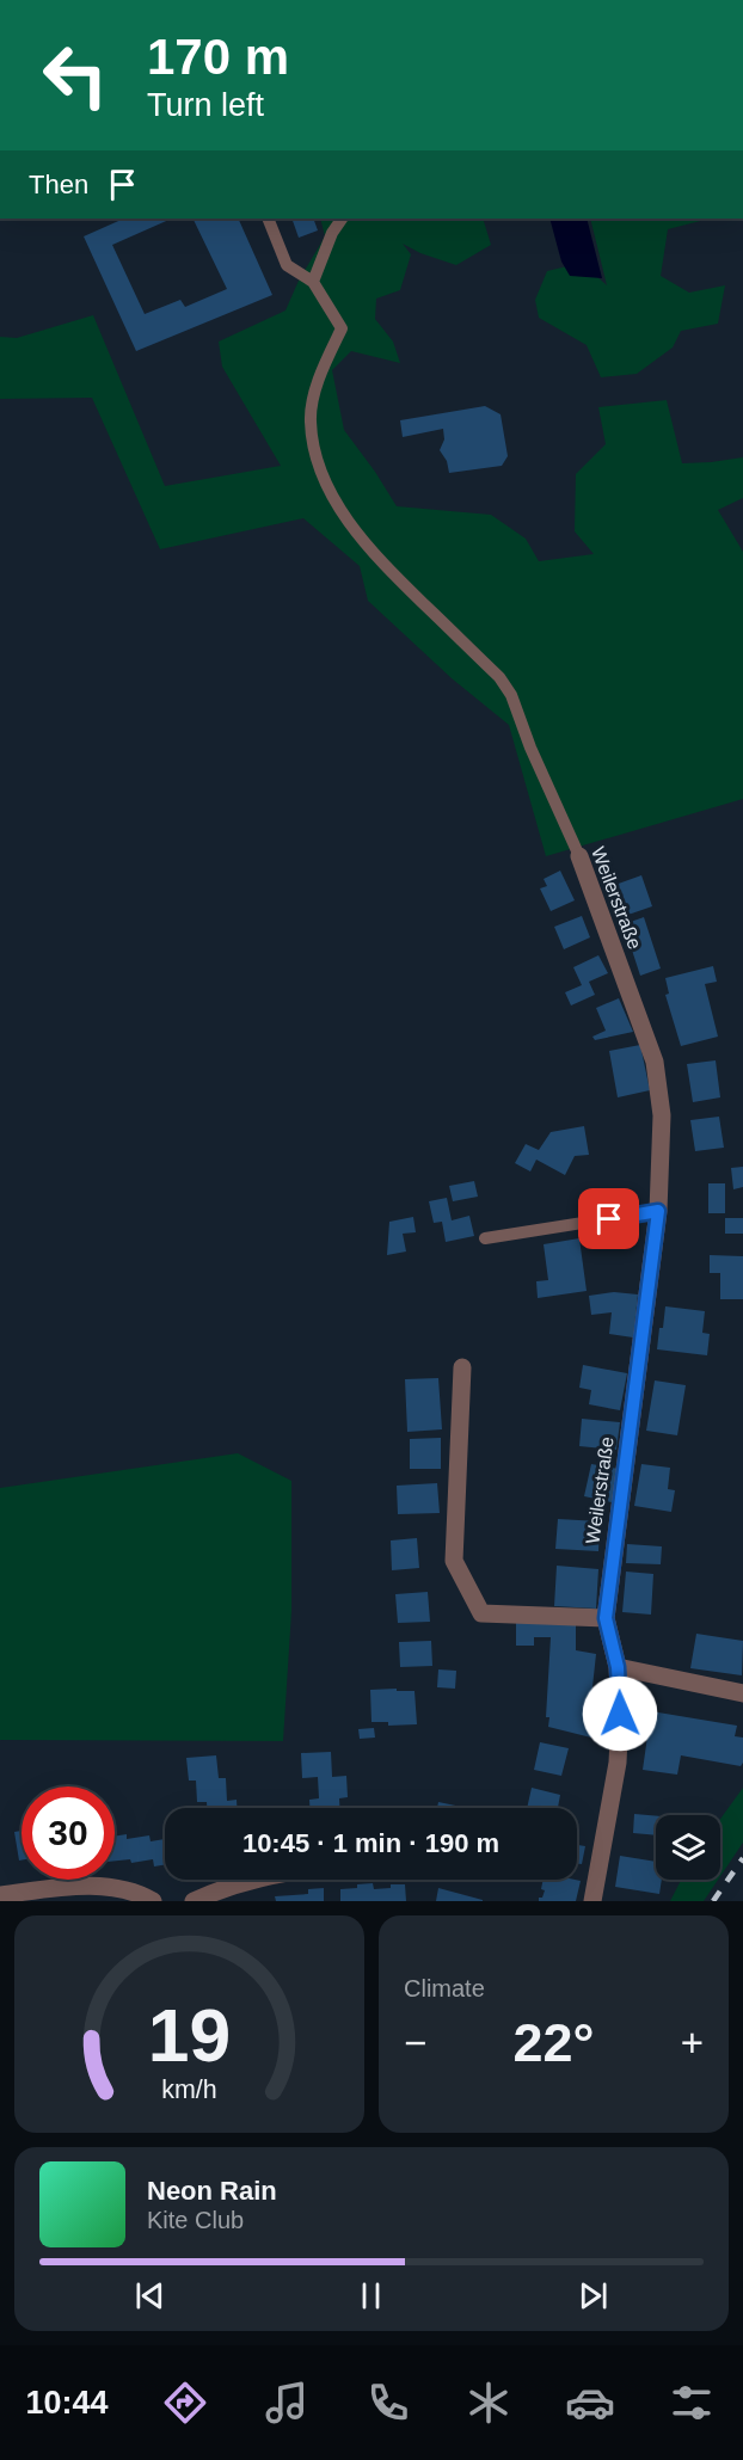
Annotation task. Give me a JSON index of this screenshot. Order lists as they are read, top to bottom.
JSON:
{
  "streets": {
    "street": ["Weilerstraße"]
  },
  "page": {
    "turn": ["170 m", "Turn left"],
    "then": "Then",
    "limit": "30",
    "trip": "10:45 · 1 min · 190 m",
    "tile": "Climate",
    "heat": ["−", "22°", "+"],
    "song": ["Neon Rain", "Kite Club"],
    "tabs": "10:44",
    "gauge": ["19", "km/h"]
  }
}
